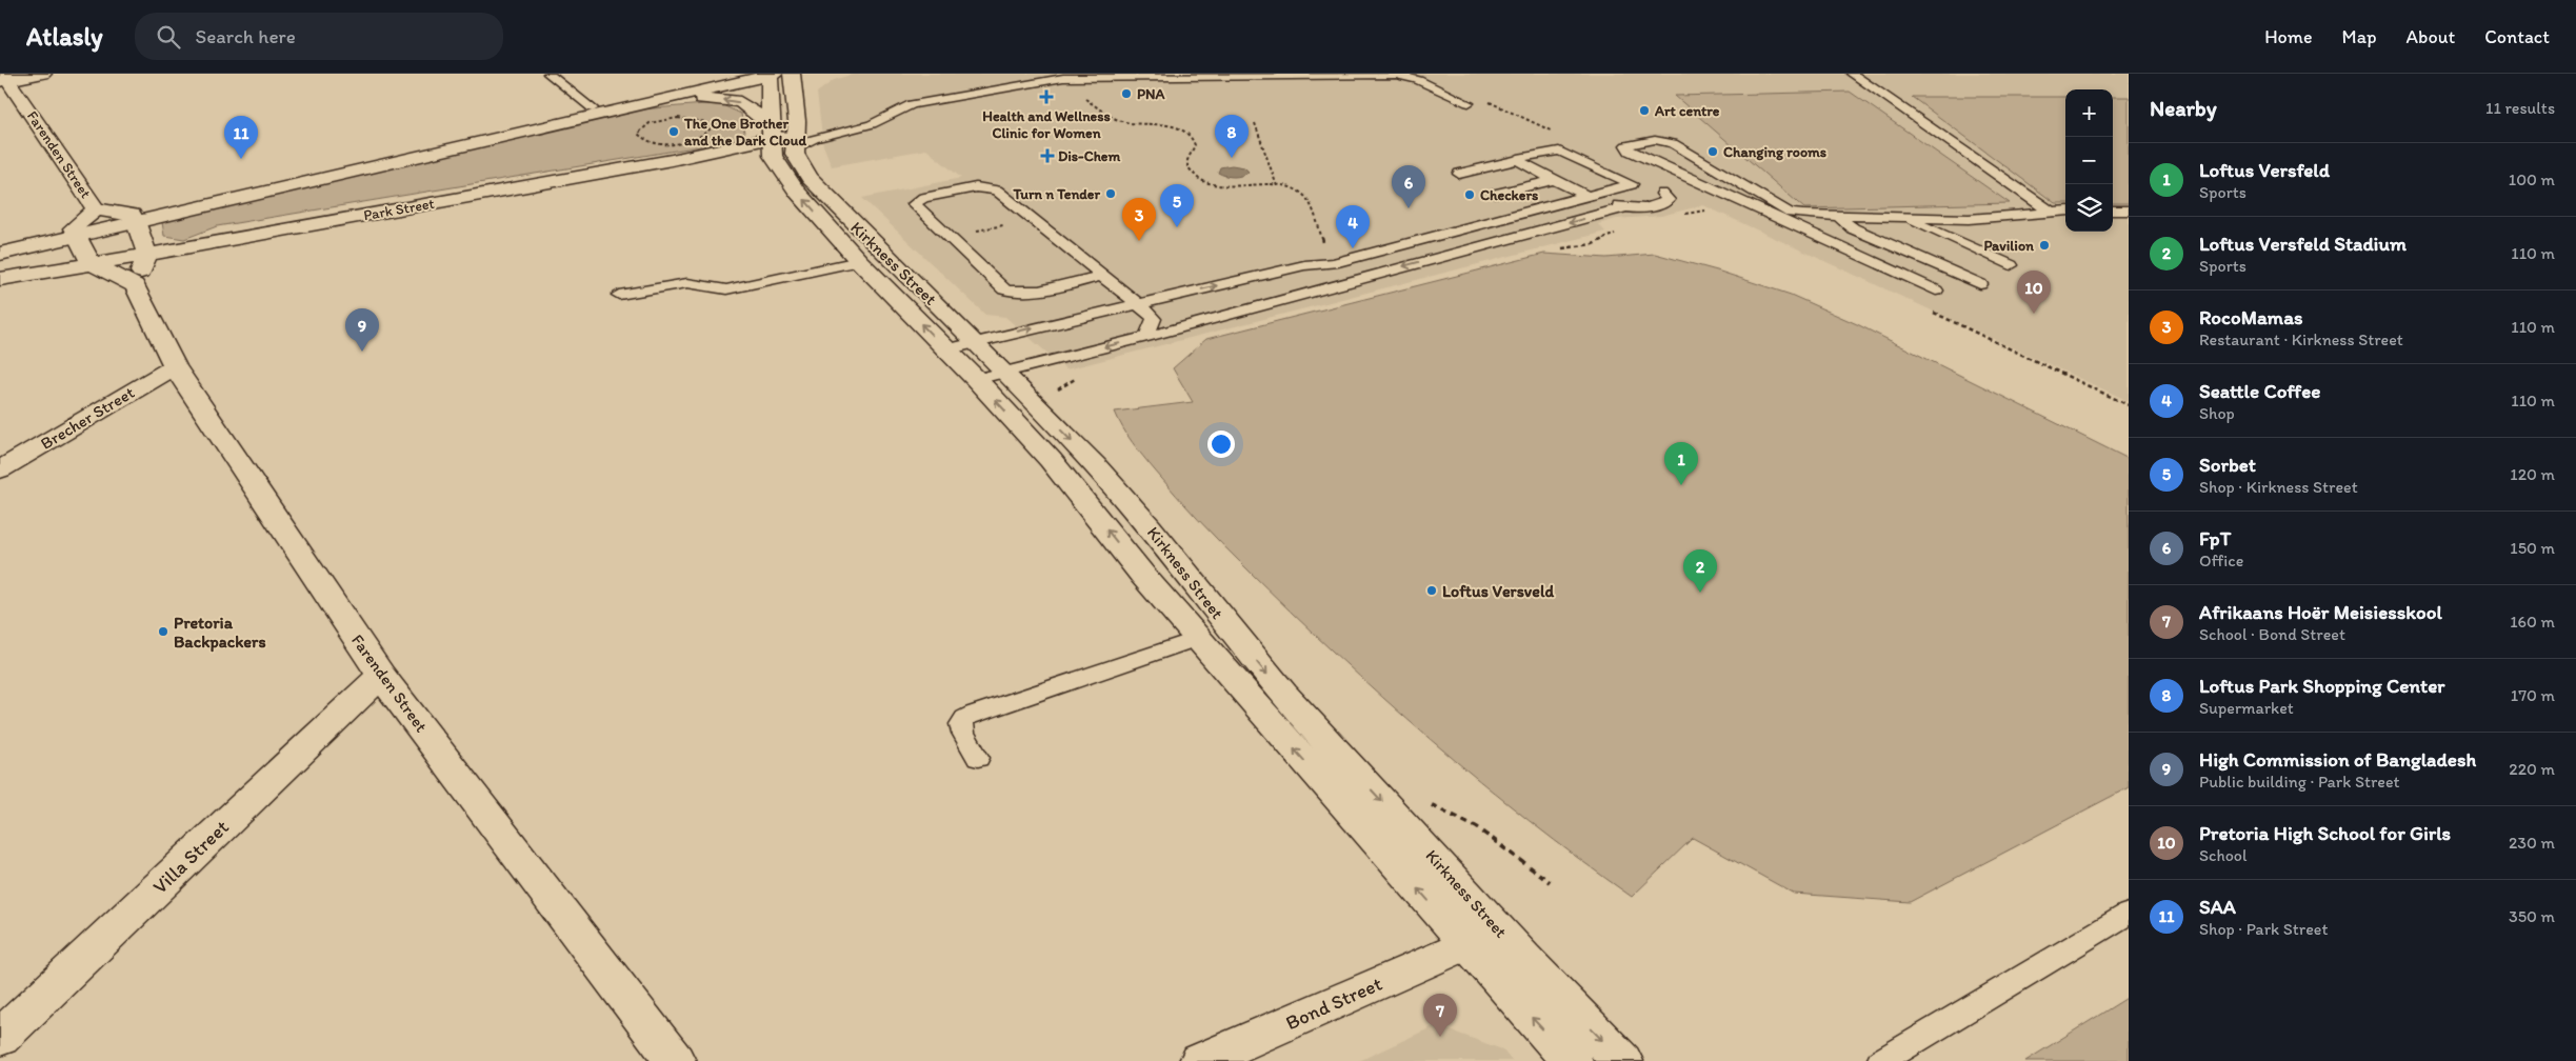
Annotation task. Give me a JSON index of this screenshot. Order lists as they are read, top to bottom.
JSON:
{
  "streets": {
    "street": [
      "Farenden Street",
      "Park Street",
      "Kirkness Street",
      "Brecher Street",
      "Villa Street",
      "Bond Street"
    ]
  },
  "crossings": [
    ["Farenden Street", "Brecher Street"],
    ["Farenden Street", "Villa Street"],
    ["Park Street", "Kirkness Street"],
    ["Kirkness Street", "Bond Street"]
  ],
  "places": {
    "other": [
      "PNA",
      "Art centre",
      "The One Brother and the Dark Cloud",
      "Changing rooms",
      "Turn n Tender",
      "Checkers",
      "Pavilion",
      "Loftus Versveld",
      "Pretoria Backpackers"
    ],
    "health": ["Health and Wellness Clinic for Women", "Dis-Chem"]
  },
  "page": {
    "header": "Atlasly",
    "search": "Search here",
    "nav": [
      "Home",
      "Map",
      "About",
      "Contact"
    ],
    "heading": ["Nearby", "11 results"],
    "map_buttons": ["+", "−"],
    "pins": [
      "8",
      "11",
      "6",
      "5",
      "3",
      "4",
      "10",
      "9",
      "1",
      "2",
      "7"
    ],
    "list": [
      {
        "mark": "1",
        "name": "Loftus Versfeld",
        "note": "Sports",
        "value": "100 m"
      },
      {
        "mark": "2",
        "name": "Loftus Versfeld Stadium",
        "note": "Sports",
        "value": "110 m"
      },
      {
        "mark": "3",
        "name": "RocoMamas",
        "note": "Restaurant · Kirkness Street",
        "value": "110 m"
      },
      {
        "mark": "4",
        "name": "Seattle Coffee",
        "note": "Shop",
        "value": "110 m"
      },
      {
        "mark": "5",
        "name": "Sorbet",
        "note": "Shop · Kirkness Street",
        "value": "120 m"
      },
      {
        "mark": "6",
        "name": "FpT",
        "note": "Office",
        "value": "150 m"
      },
      {
        "mark": "7",
        "name": "Afrikaans Hoër Meisiesskool",
        "note": "School · Bond Street",
        "value": "160 m"
      },
      {
        "mark": "8",
        "name": "Loftus Park Shopping Center",
        "note": "Supermarket",
        "value": "170 m"
      },
      {
        "mark": "9",
        "name": "High Commission of Bangladesh",
        "note": "Public building · Park Street",
        "value": "220 m"
      },
      {
        "mark": "10",
        "name": "Pretoria High School for Girls",
        "note": "School",
        "value": "230 m"
      },
      {
        "mark": "11",
        "name": "SAA",
        "note": "Shop · Park Street",
        "value": "350 m"
      }
    ]
  }
}
